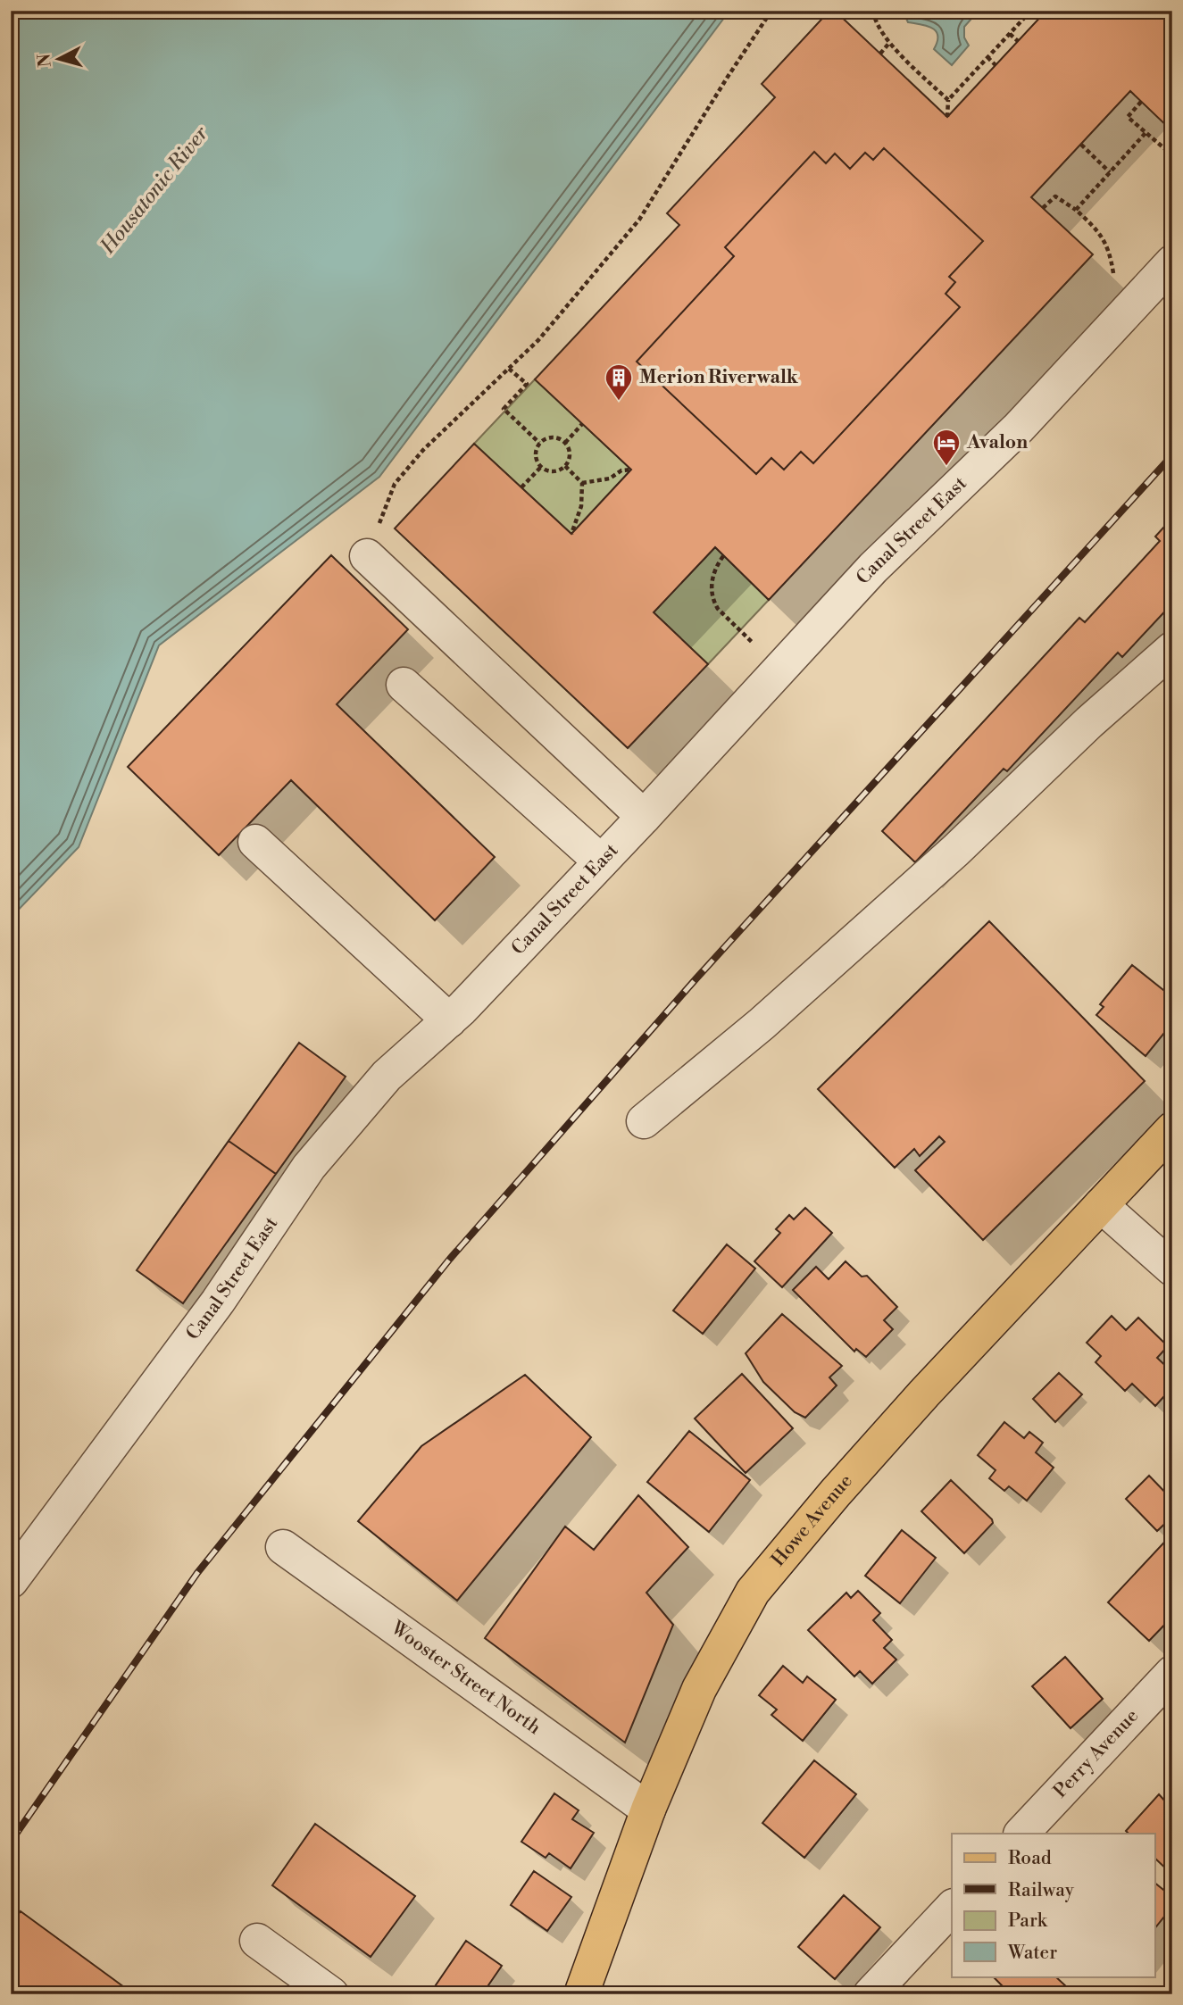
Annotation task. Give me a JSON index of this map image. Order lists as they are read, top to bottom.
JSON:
{
  "streets": {
    "main road": ["Howe Avenue"],
    "street": ["Canal Street East", "Wooster Street North", "Perry Avenue"]
  },
  "crossings": [
    ["Howe Avenue", "Wooster Street North"]
  ],
  "water": ["Housatonic River"],
  "places": {
    "building": ["Merion Riverwalk"],
    "hotel": ["Avalon"]
  },
  "legend": [
    "Road",
    "Railway",
    "Park",
    "Water"
  ],
  "north": "left"
}
